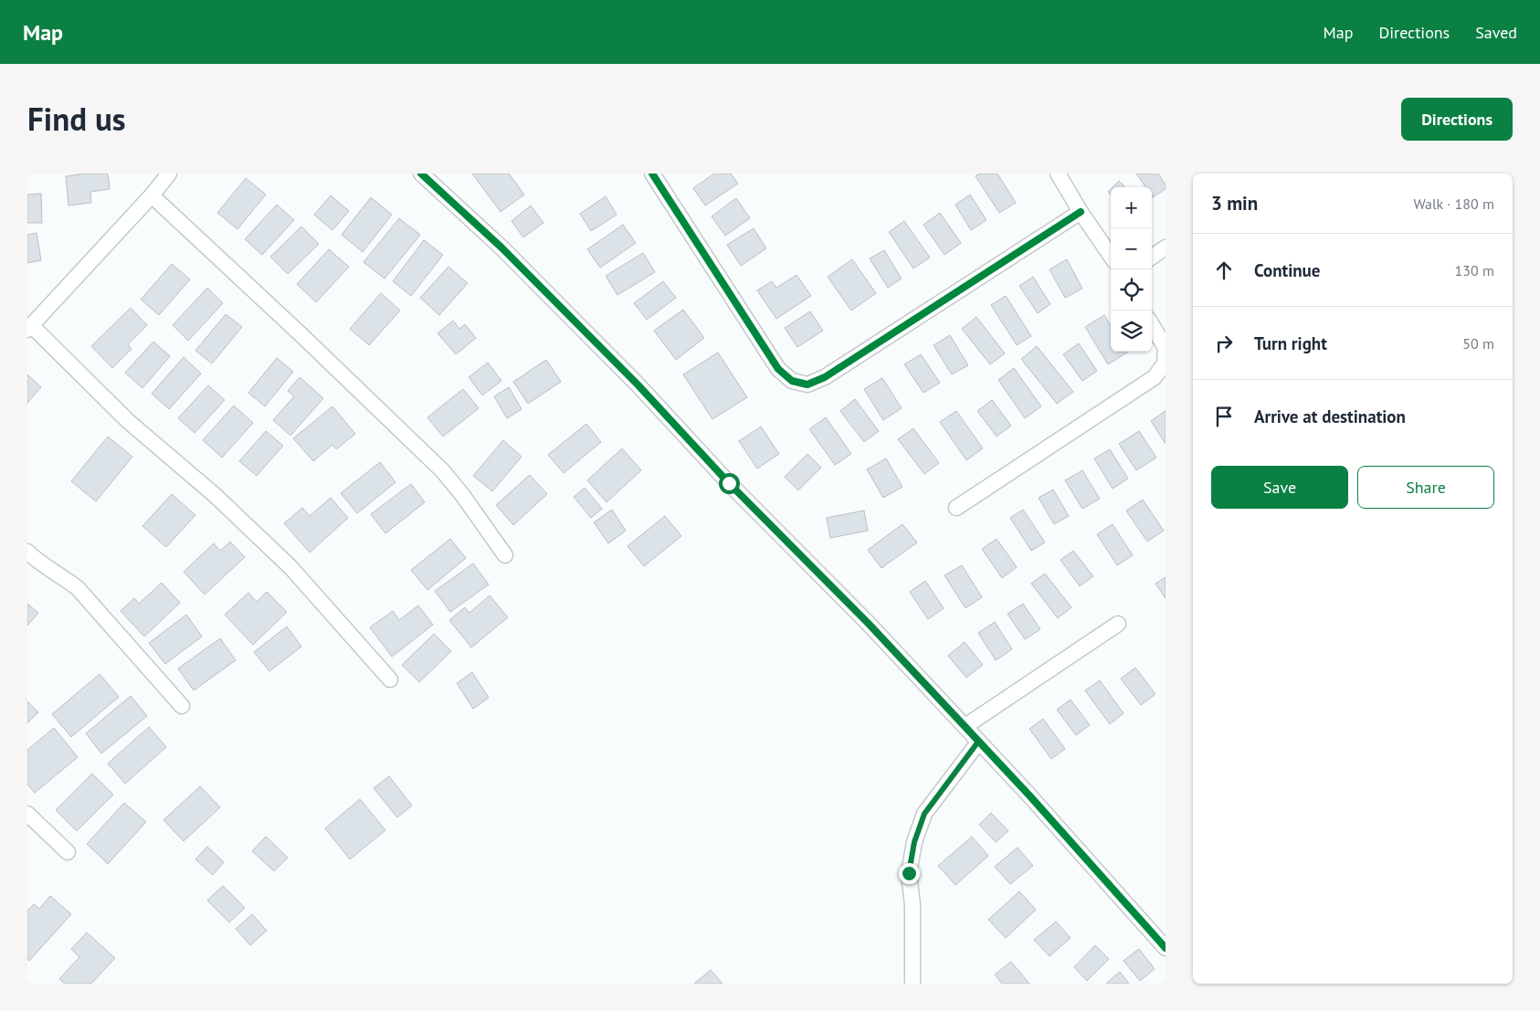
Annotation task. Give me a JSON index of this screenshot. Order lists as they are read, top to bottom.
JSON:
{
  "page": {
    "header": "Map",
    "nav": ["Map", "Directions", "Saved"],
    "title": "Find us",
    "buttons": [
      "Directions",
      ["Save", "Share"]
    ],
    "heading": ["3 min", "Walk · 180 m"],
    "map_buttons": ["+", "−"],
    "list": [
      ["Continue", "130 m"],
      ["Turn right", "50 m"],
      "Arrive at destination"
    ]
  }
}
